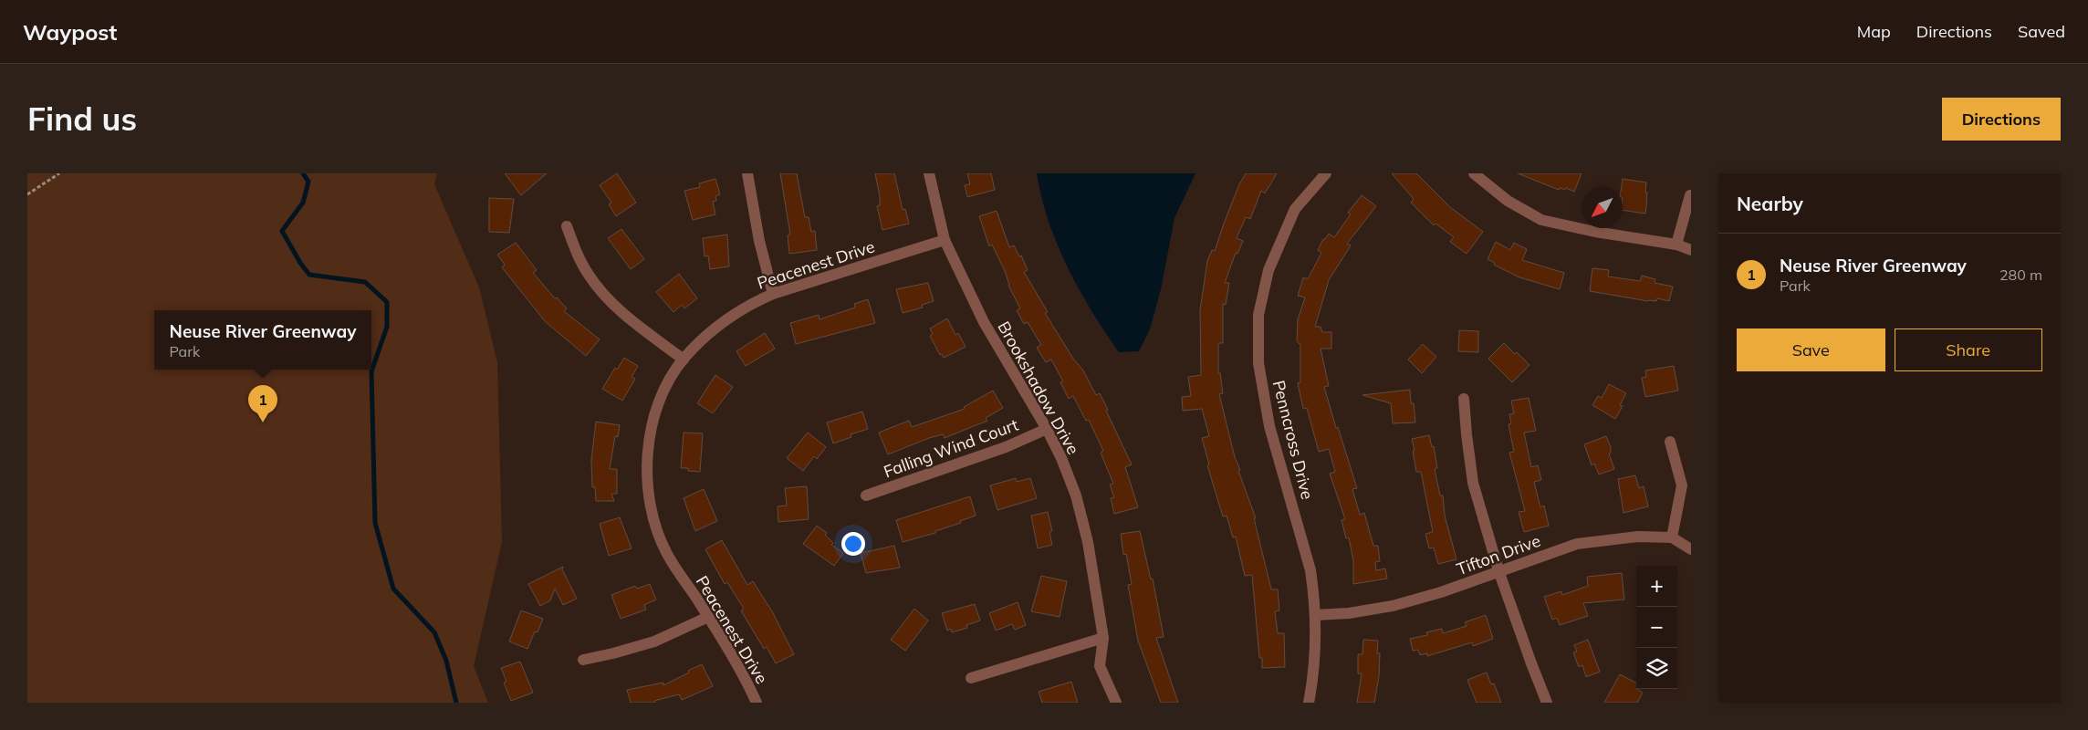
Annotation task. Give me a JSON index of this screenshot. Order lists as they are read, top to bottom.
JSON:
{
  "streets": {
    "street": [
      "Peacenest Drive",
      "Brookshadow Drive",
      "Penncross Drive",
      "Falling Wind Court",
      "Tifton Drive"
    ]
  },
  "crossings": [
    ["Peacenest Drive", "Brookshadow Drive"],
    ["Brookshadow Drive", "Falling Wind Court"],
    ["Penncross Drive", "Tifton Drive"]
  ],
  "north": "bottom left",
  "page": {
    "header": "Waypost",
    "nav": ["Map", "Directions", "Saved"],
    "buttons": [
      "Directions",
      ["Save", "Share"]
    ],
    "title": "Find us",
    "heading": "Nearby",
    "list": [
      {
        "mark": "1",
        "name": "Neuse River Greenway",
        "note": "Park",
        "value": "280 m"
      }
    ],
    "popup": ["Neuse River Greenway", "Park"],
    "pins": "1",
    "map_buttons": ["+", "−"]
  }
}
